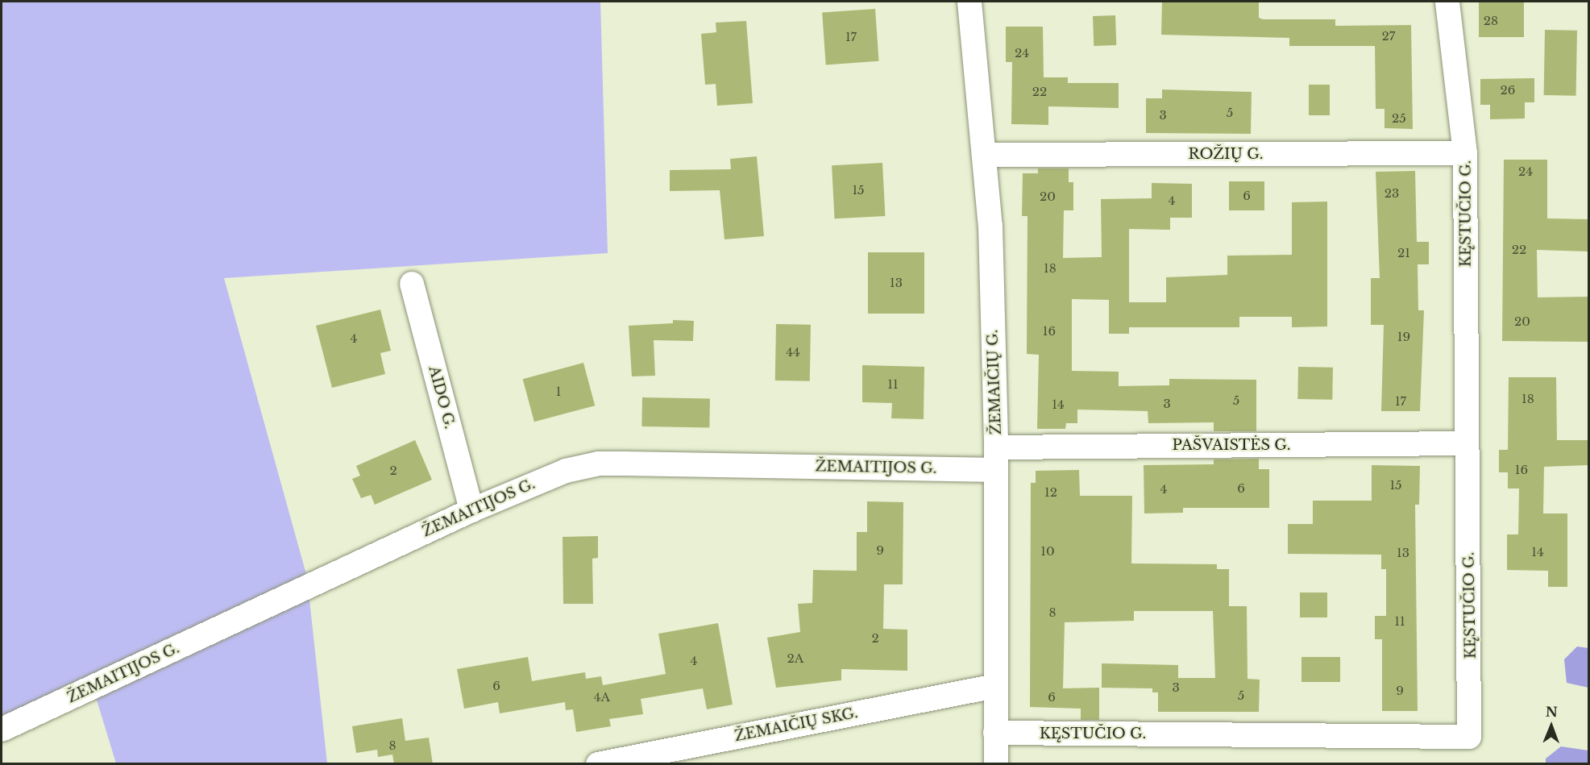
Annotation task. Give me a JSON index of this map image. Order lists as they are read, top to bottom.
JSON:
{
  "streets": {
    "street": [
      "ROŽIŲ G.",
      "KĘSTUČIO G.",
      "ŽEMAIČIŲ G.",
      "AIDO G.",
      "PAŠVAISTĖS G.",
      "ŽEMAITIJOS G.",
      "ŽEMAIČIŲ SKG."
    ]
  },
  "crossings": [
    ["ROŽIŲ G.", "KĘSTUČIO G."],
    ["ROŽIŲ G.", "ŽEMAIČIŲ G."],
    ["KĘSTUČIO G.", "ŽEMAIČIŲ G."],
    ["KĘSTUČIO G.", "PAŠVAISTĖS G."],
    ["ŽEMAIČIŲ G.", "PAŠVAISTĖS G."],
    ["ŽEMAIČIŲ G.", "ŽEMAITIJOS G."],
    ["ŽEMAIČIŲ G.", "ŽEMAIČIŲ SKG."],
    ["AIDO G.", "ŽEMAITIJOS G."],
    ["PAŠVAISTĖS G.", "ŽEMAITIJOS G."]
  ],
  "house_numbers": [
    "28",
    "27",
    "17",
    "24",
    "26",
    "22",
    "5",
    "3",
    "25",
    "24",
    "15",
    "23",
    "6",
    "20",
    "4",
    "22",
    "21",
    "18",
    "13",
    "20",
    "16",
    "19",
    "4",
    "44",
    "11",
    "1",
    "18",
    "5",
    "17",
    "3",
    "14",
    "16",
    "2",
    "15",
    "6",
    "4",
    "12",
    "9",
    "10",
    "14",
    "13",
    "8",
    "11",
    "2",
    "2A",
    "4",
    "6",
    "3",
    "9",
    "5",
    "4A",
    "6",
    "8"
  ],
  "north": "top"
}
